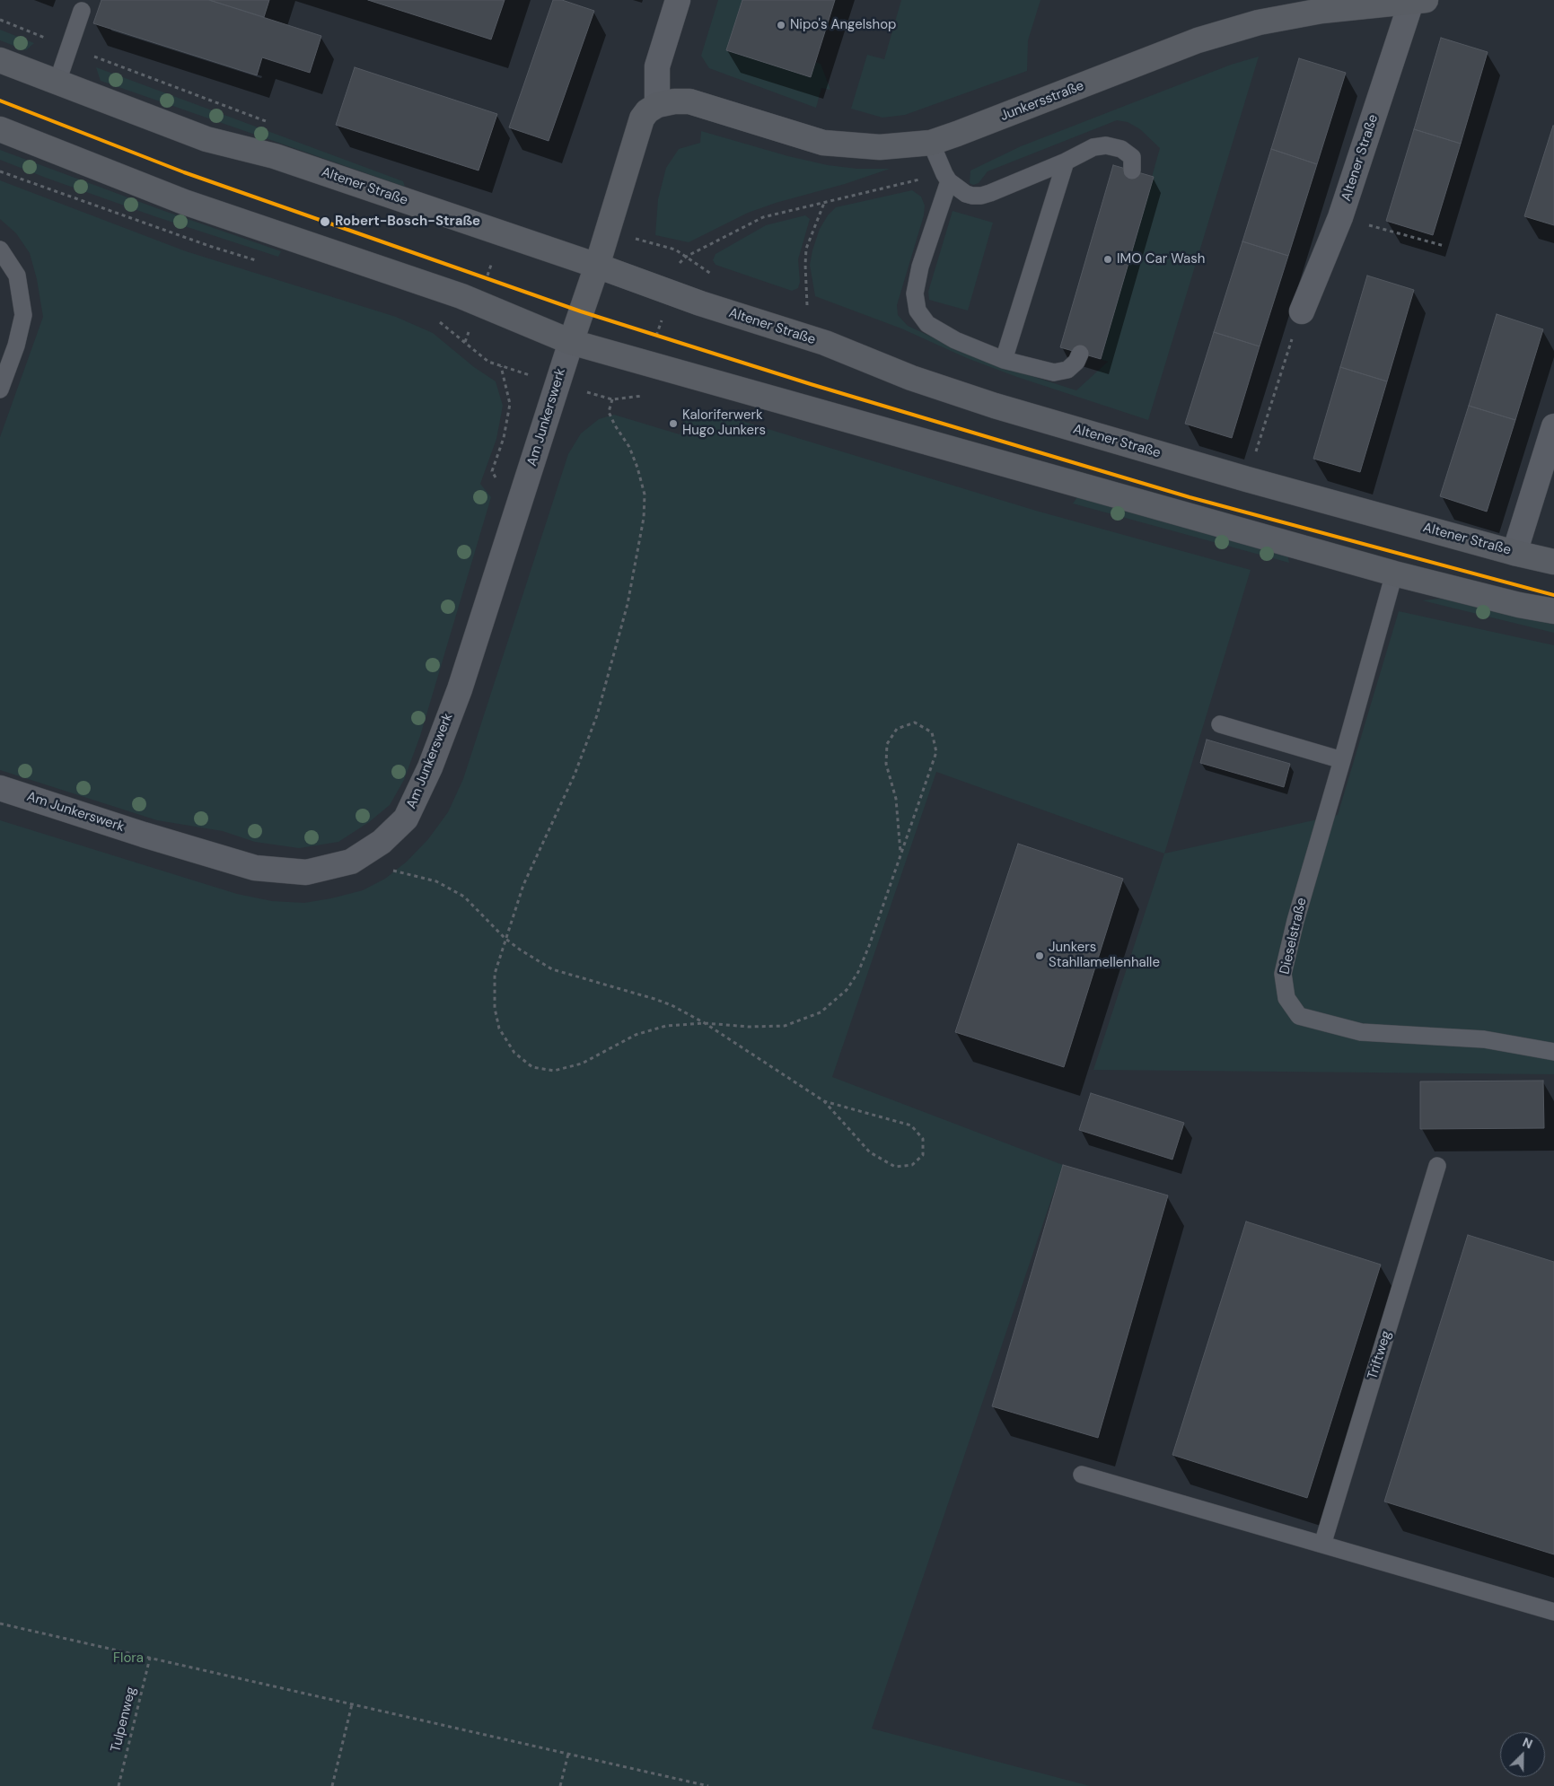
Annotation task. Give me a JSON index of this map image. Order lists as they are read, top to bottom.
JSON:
{
  "streets": {
    "main road": ["Junkersstraße", "Altener Straße"],
    "street": ["Am Junkerswerk"],
    "lane": ["Dieselstraße", "Triftweg"],
    "path": ["Tulpenweg"]
  },
  "crossings": [
    ["Junkersstraße", "Altener Straße"]
  ],
  "parks": ["Flora"],
  "places": [
    "Nipo's Angelshop",
    "Robert-Bosch-Straße",
    "IMO Car Wash",
    "Kaloriferwerk Hugo Junkers",
    "Junkers Stahllamellenhalle"
  ],
  "north": "top right"
}
